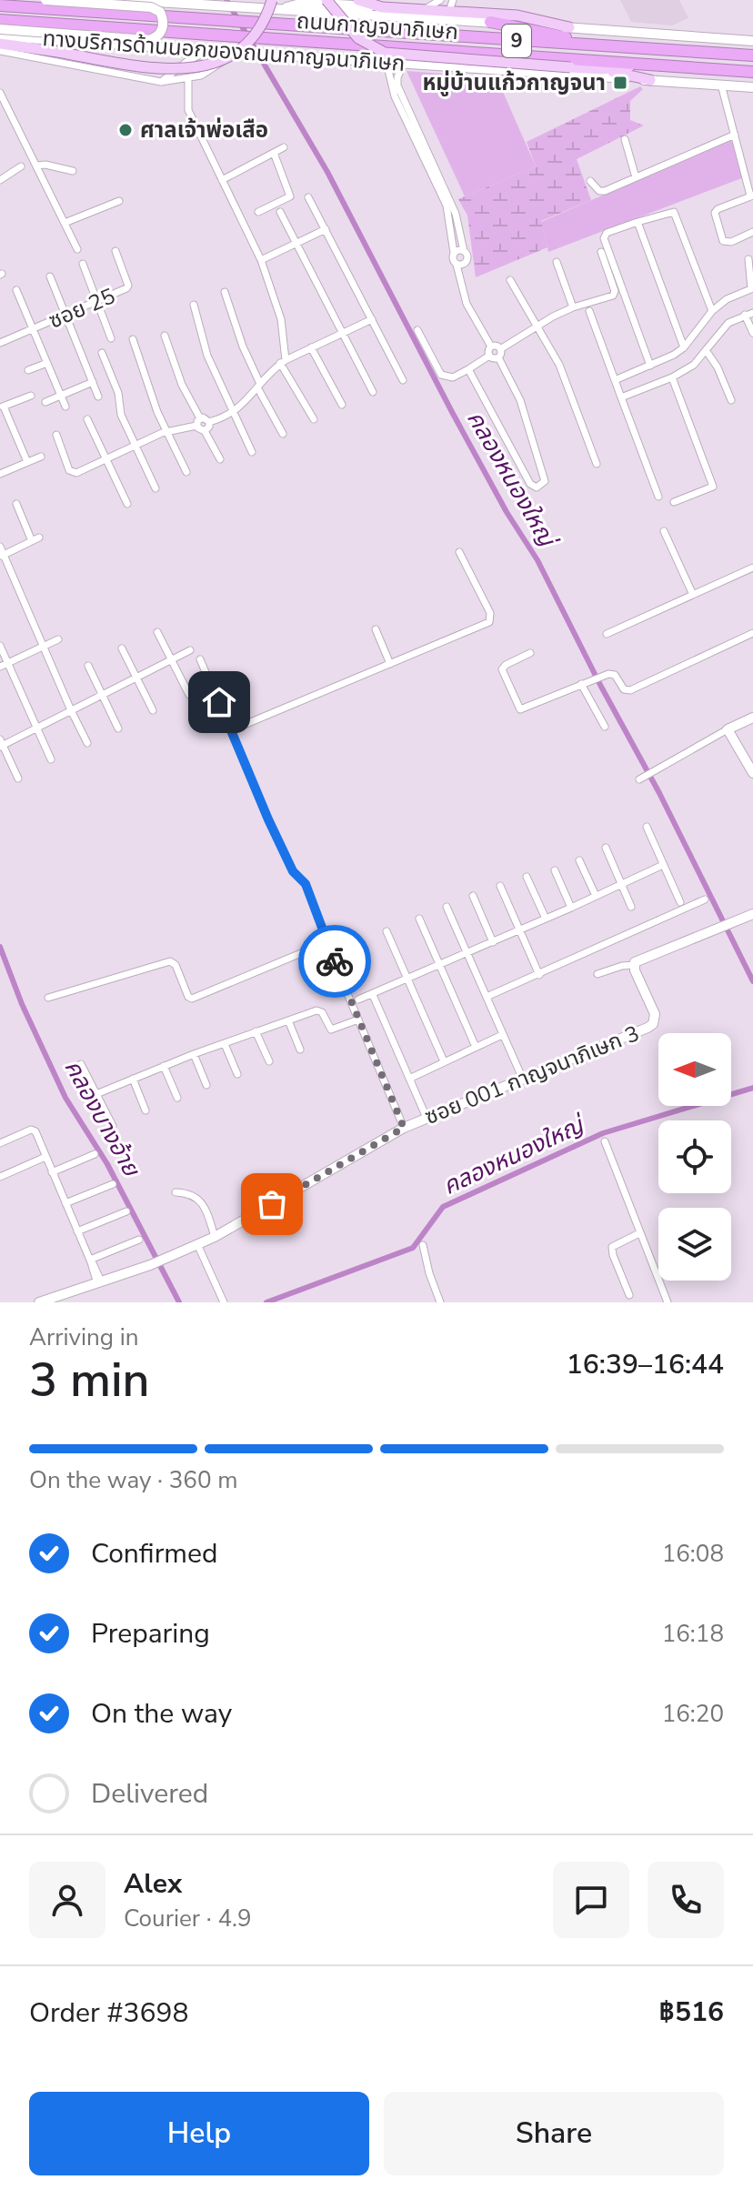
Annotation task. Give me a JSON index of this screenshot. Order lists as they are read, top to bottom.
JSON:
{
  "streets": {
    "highway": ["ถนนกาญจนาภิเษก", "9"],
    "main road": ["ทางบริการด้านนอกของถนนกาญจนาภิเษก", "ซอย 001 กาญจนาภิเษก 3"],
    "street": ["ซอย 25"]
  },
  "water": ["คลองหนองใหญ่", "คลองบางอ้าย"],
  "places": {
    "transit": ["หมู่บ้านแก้วกาญจนา"],
    "other": ["ศาลเจ้าพ่อเสือ"]
  },
  "north": "left",
  "page": {
    "heading": ["3 min", "Arriving in", "16:39–16:44"],
    "panel": [
      "Alex",
      "Courier · 4.9",
      "Order #3698",
      "฿516"
    ],
    "bar": "On the way · 360 m",
    "list": [
      ["Confirmed", "16:08"],
      ["Preparing", "16:18"],
      ["On the way", "16:20"],
      "Delivered"
    ],
    "buttons": ["Help", "Share"]
  }
}
